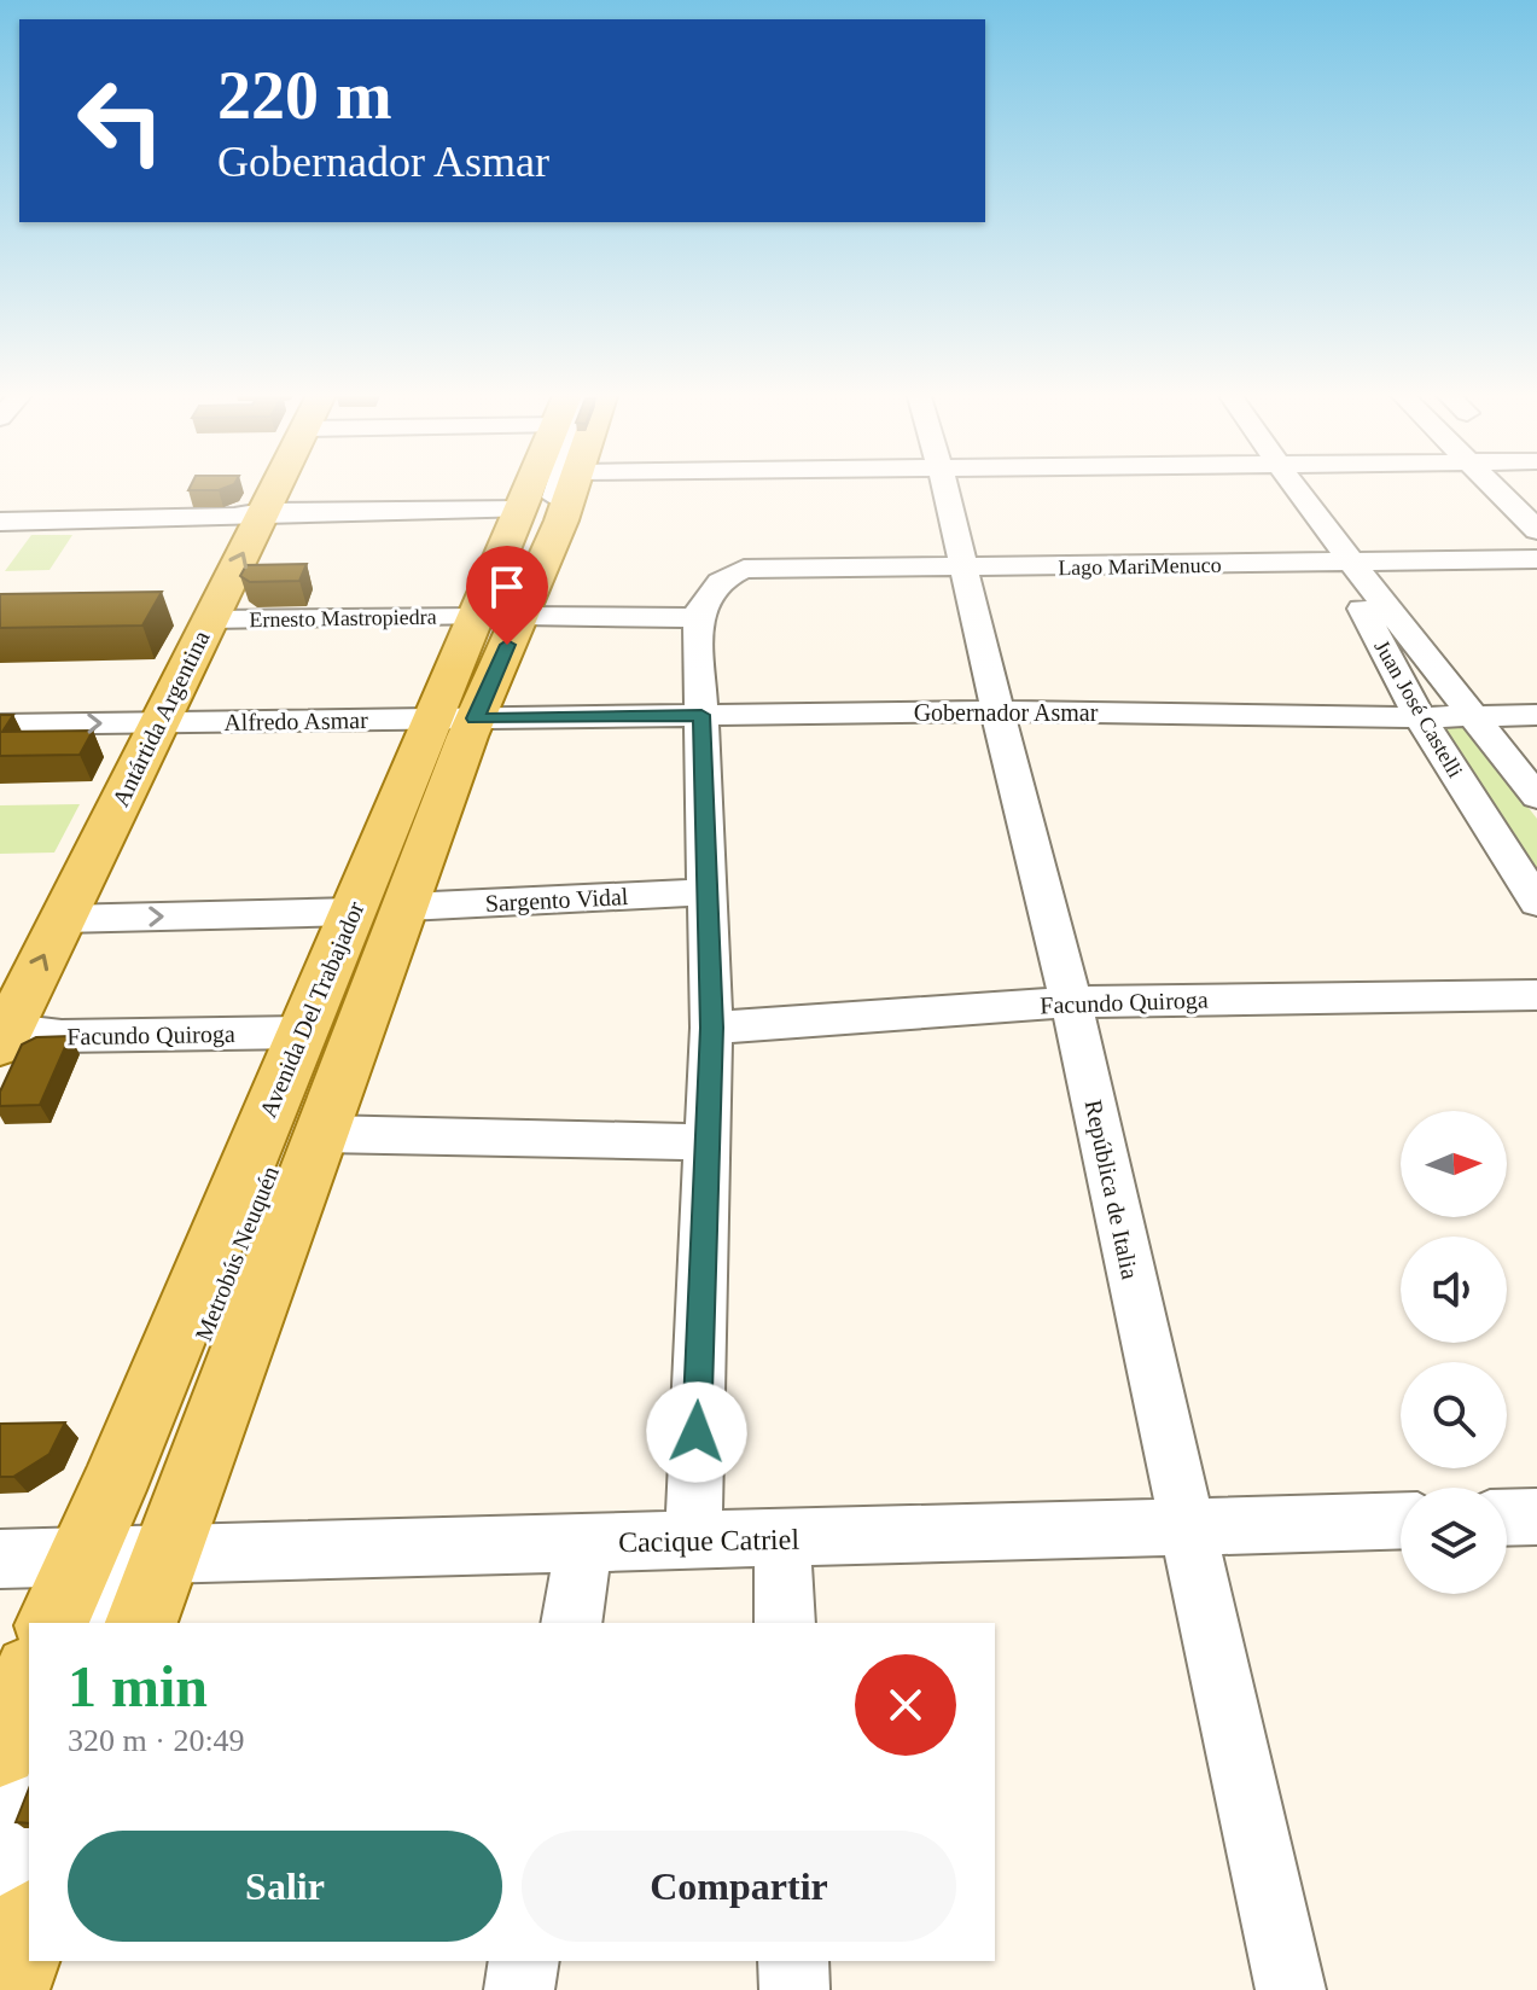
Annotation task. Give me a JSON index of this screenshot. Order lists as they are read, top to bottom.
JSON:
{
  "streets": {
    "main road": ["Antártida Argentina", "Avenida Del Trabajador"],
    "street": [
      "Lago MariMenuco",
      "Ernesto Mastropiedra",
      "Juan José Castelli",
      "Gobernador Asmar",
      "Alfredo Asmar",
      "Sargento Vidal",
      "Facundo Quiroga",
      "República de Italia",
      "Metrobús Neuquén",
      "Cacique Catriel"
    ]
  },
  "crossings": [
    ["Lago MariMenuco", "Ernesto Mastropiedra"],
    ["Lago MariMenuco", "Juan José Castelli"],
    ["Lago MariMenuco", "República de Italia"],
    ["Ernesto Mastropiedra", "Antártida Argentina"],
    ["Ernesto Mastropiedra", "Avenida Del Trabajador"],
    ["Juan José Castelli", "Gobernador Asmar"],
    ["Gobernador Asmar", "Alfredo Asmar"],
    ["Gobernador Asmar", "Avenida Del Trabajador"],
    ["Gobernador Asmar", "República de Italia"],
    ["Gobernador Asmar", "Metrobús Neuquén"],
    ["Antártida Argentina", "Alfredo Asmar"],
    ["Antártida Argentina", "Facundo Quiroga"],
    ["Alfredo Asmar", "Avenida Del Trabajador"],
    ["Alfredo Asmar", "Metrobús Neuquén"],
    ["Sargento Vidal", "Avenida Del Trabajador"],
    ["Facundo Quiroga", "Avenida Del Trabajador"],
    ["Facundo Quiroga", "República de Italia"],
    ["Avenida Del Trabajador", "Metrobús Neuquén"],
    ["Avenida Del Trabajador", "Cacique Catriel"],
    ["República de Italia", "Cacique Catriel"],
    ["Metrobús Neuquén", "Cacique Catriel"]
  ],
  "one_way": ["Antártida Argentina"],
  "north": "right",
  "page": {
    "turn": ["220 m", "Gobernador Asmar"],
    "heading": ["1 min", "320 m · 20:49"],
    "buttons": ["Salir", "Compartir"]
  }
}
